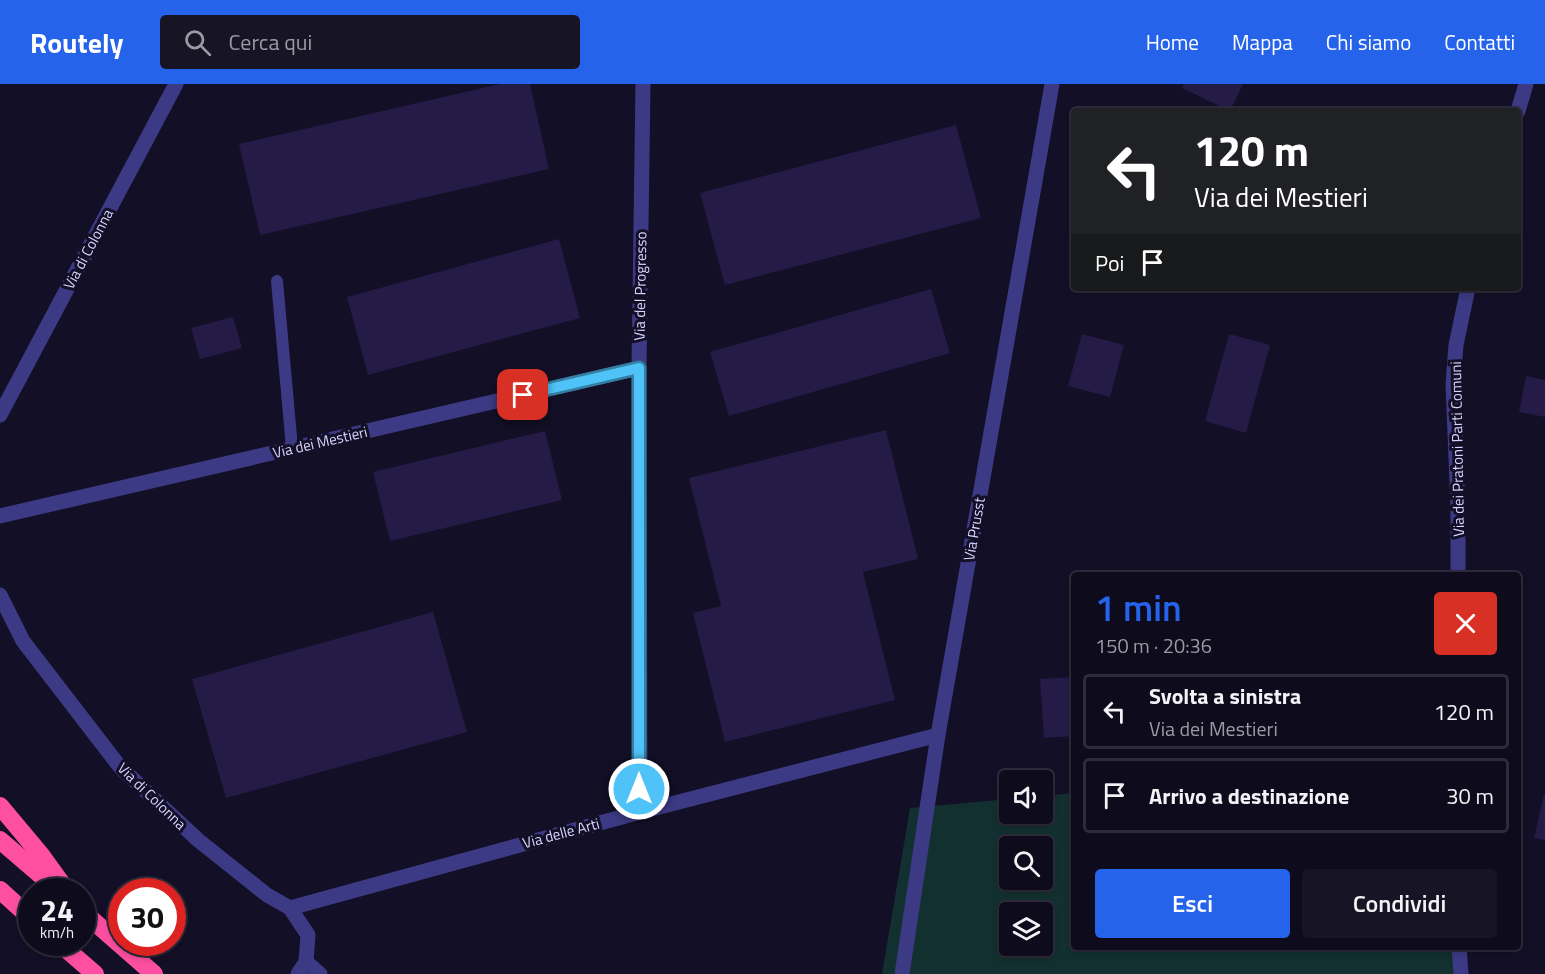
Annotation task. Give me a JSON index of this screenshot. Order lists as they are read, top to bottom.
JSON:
{
  "streets": {
    "street": [
      "Via di Colonna",
      "Via del Progresso",
      "Via dei Mestieri",
      "Via dei Pratoni Parti Comuni",
      "Via Prusst",
      "Via delle Arti"
    ]
  },
  "crossings": [
    ["Via di Colonna", "Via delle Arti"],
    ["Via del Progresso", "Via dei Mestieri"],
    ["Via del Progresso", "Via delle Arti"],
    ["Via Prusst", "Via delle Arti"]
  ],
  "page": {
    "header": "Routely",
    "search": "Cerca qui",
    "nav": [
      "Home",
      "Mappa",
      "Chi siamo",
      "Contatti"
    ],
    "turn": ["120 m", "Via dei Mestieri"],
    "then": "Poi",
    "heading": ["1 min", "150 m · 20:36"],
    "list": [
      {
        "name": "Svolta a sinistra",
        "note": "Via dei Mestieri",
        "value": "120 m"
      },
      {
        "name": "Arrivo a destinazione",
        "value": "30 m"
      }
    ],
    "buttons": ["Esci", "Condividi"],
    "speed": "24 km/h",
    "limit": "30"
  }
}
